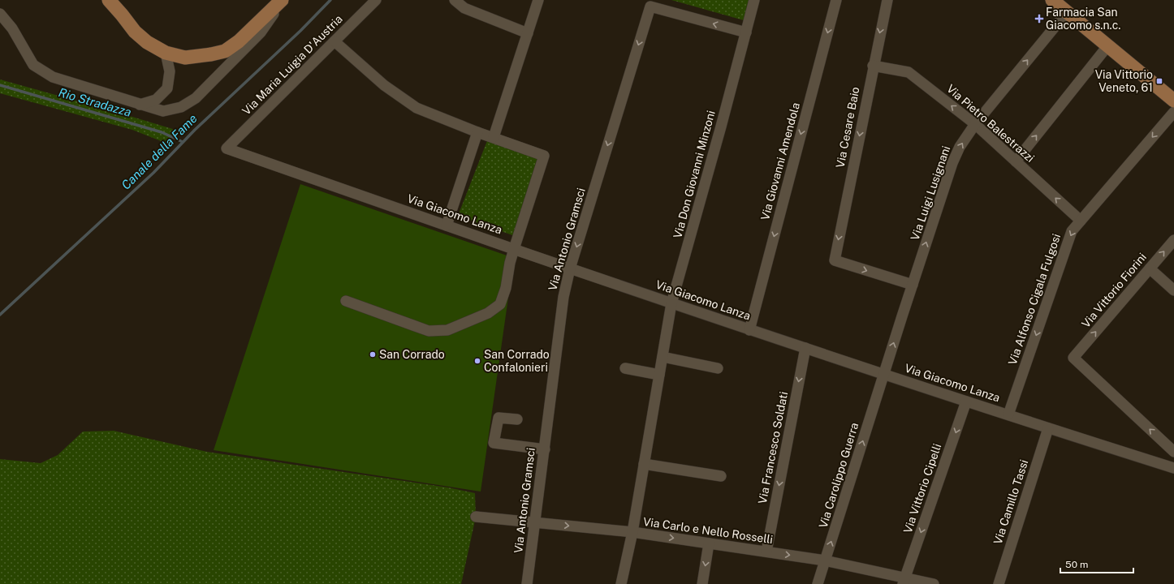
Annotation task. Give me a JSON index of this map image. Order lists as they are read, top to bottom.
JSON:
{
  "streets": {
    "street": [
      "Via Maria Luigia D'Austria",
      "Via Pietro Balestrazzi",
      "Via Cesare Baio",
      "Via Giovanni Amendola",
      "Via Don Giovanni Minzoni",
      "Via Luigi Lusignani",
      "Via Giacomo Lanza",
      "Via Antonio Gramsci",
      "Via Vittorio Fiorini",
      "Via Alfonso Cigala Fulgosi",
      "Via Francesco Soldati",
      "Via Carolippo Guerra",
      "Via Vittorio Cipelli",
      "Via Camillo Tassi",
      "Via Carlo e Nello Rosselli"
    ]
  },
  "crossings": [
    ["Via Maria Luigia D'Austria", "Via Giacomo Lanza"],
    ["Via Pietro Balestrazzi", "Via Cesare Baio"],
    ["Via Pietro Balestrazzi", "Via Luigi Lusignani"],
    ["Via Pietro Balestrazzi", "Via Alfonso Cigala Fulgosi"],
    ["Via Cesare Baio", "Via Luigi Lusignani"],
    ["Via Giovanni Amendola", "Via Giacomo Lanza"],
    ["Via Don Giovanni Minzoni", "Via Giacomo Lanza"],
    ["Via Don Giovanni Minzoni", "Via Antonio Gramsci"],
    ["Via Don Giovanni Minzoni", "Via Carlo e Nello Rosselli"],
    ["Via Luigi Lusignani", "Via Giacomo Lanza"],
    ["Via Luigi Lusignani", "Via Carolippo Guerra"],
    ["Via Giacomo Lanza", "Via Antonio Gramsci"],
    ["Via Giacomo Lanza", "Via Alfonso Cigala Fulgosi"],
    ["Via Giacomo Lanza", "Via Francesco Soldati"],
    ["Via Giacomo Lanza", "Via Carolippo Guerra"],
    ["Via Giacomo Lanza", "Via Vittorio Cipelli"],
    ["Via Giacomo Lanza", "Via Camillo Tassi"],
    ["Via Antonio Gramsci", "Via Carlo e Nello Rosselli"],
    ["Via Francesco Soldati", "Via Carlo e Nello Rosselli"],
    ["Via Carolippo Guerra", "Via Carlo e Nello Rosselli"],
    ["Via Vittorio Cipelli", "Via Carlo e Nello Rosselli"]
  ],
  "one_way": [
    "Via Pietro Balestrazzi",
    "Via Cesare Baio",
    "Via Giovanni Amendola",
    "Via Francesco Soldati",
    "Via Carolippo Guerra",
    "Via Vittorio Cipelli"
  ],
  "water": ["Rio Stradazza", "Canale della Fame"],
  "places": {
    "health": ["Farmacia San Giacomo s.n.c."],
    "transit": ["Via Vittorio Veneto, 61"],
    "other": ["San Corrado", "San Corrado Confalonieri"]
  },
  "scale_bar": "50 m"
}
